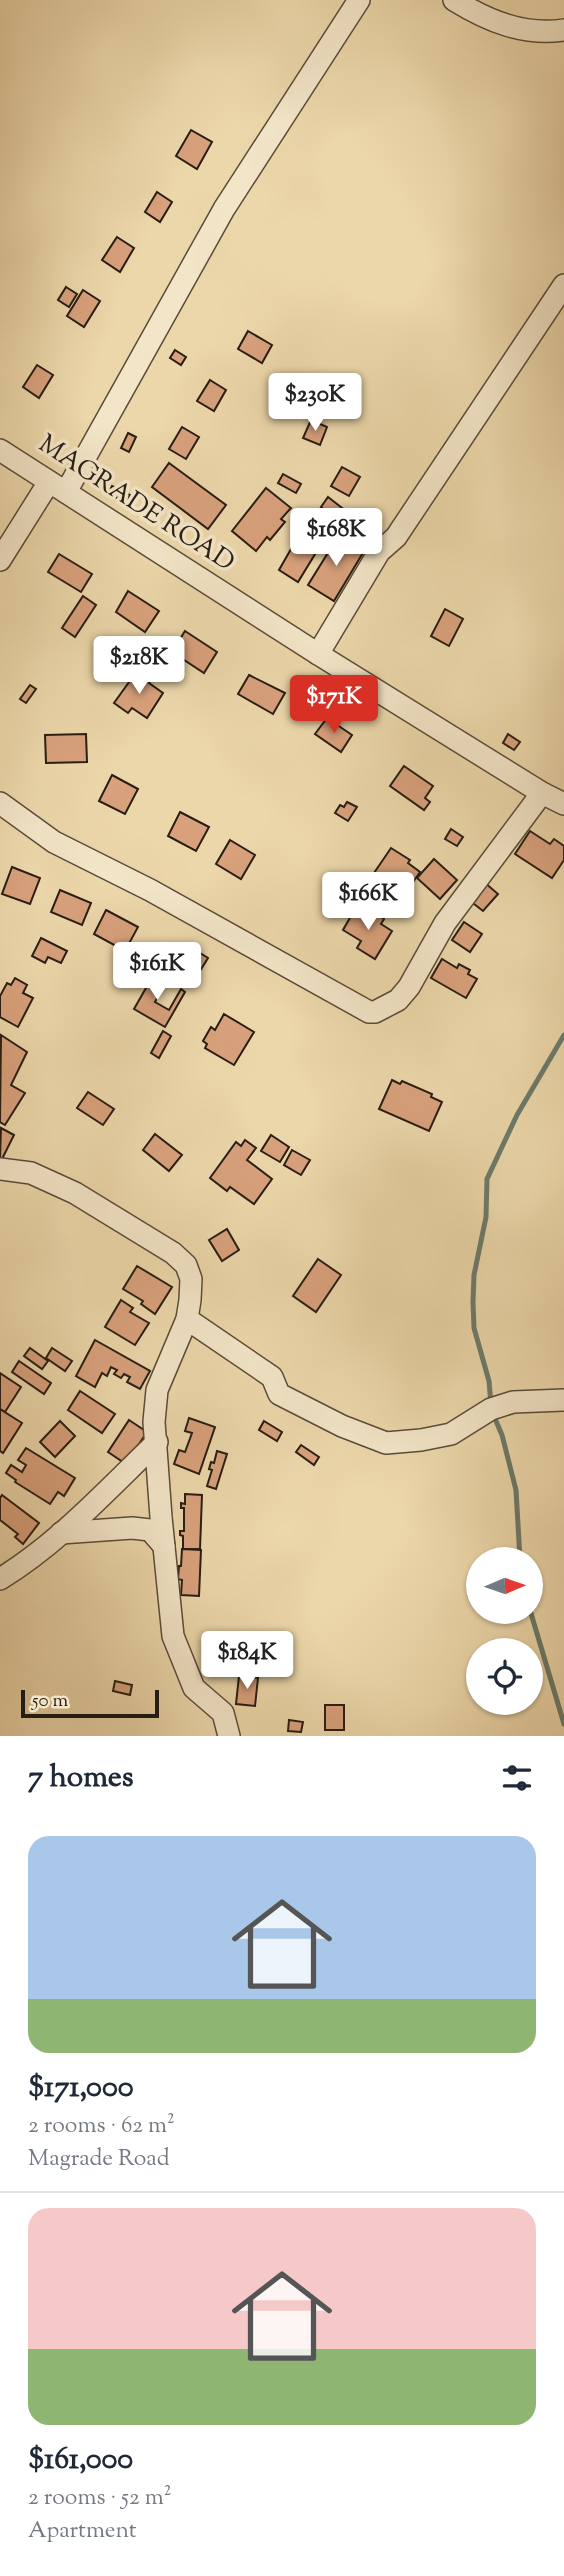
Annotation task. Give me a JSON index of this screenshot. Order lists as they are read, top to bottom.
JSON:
{
  "streets": {
    "street": ["MAGRADE ROAD"]
  },
  "scale_bar": "50 m",
  "north": "right",
  "page": {
    "price": [
      "$230K",
      "$168K",
      "$218K",
      "$171K",
      "$166K",
      "$161K",
      "$184K"
    ],
    "scale": "50 m",
    "heading": "7 homes",
    "list": [
      {
        "name": "$171,000",
        "note": "2 rooms · 62 m² · Magrade Road"
      },
      {
        "name": "$161,000",
        "note": "2 rooms · 52 m² · Apartment"
      }
    ]
  }
}
